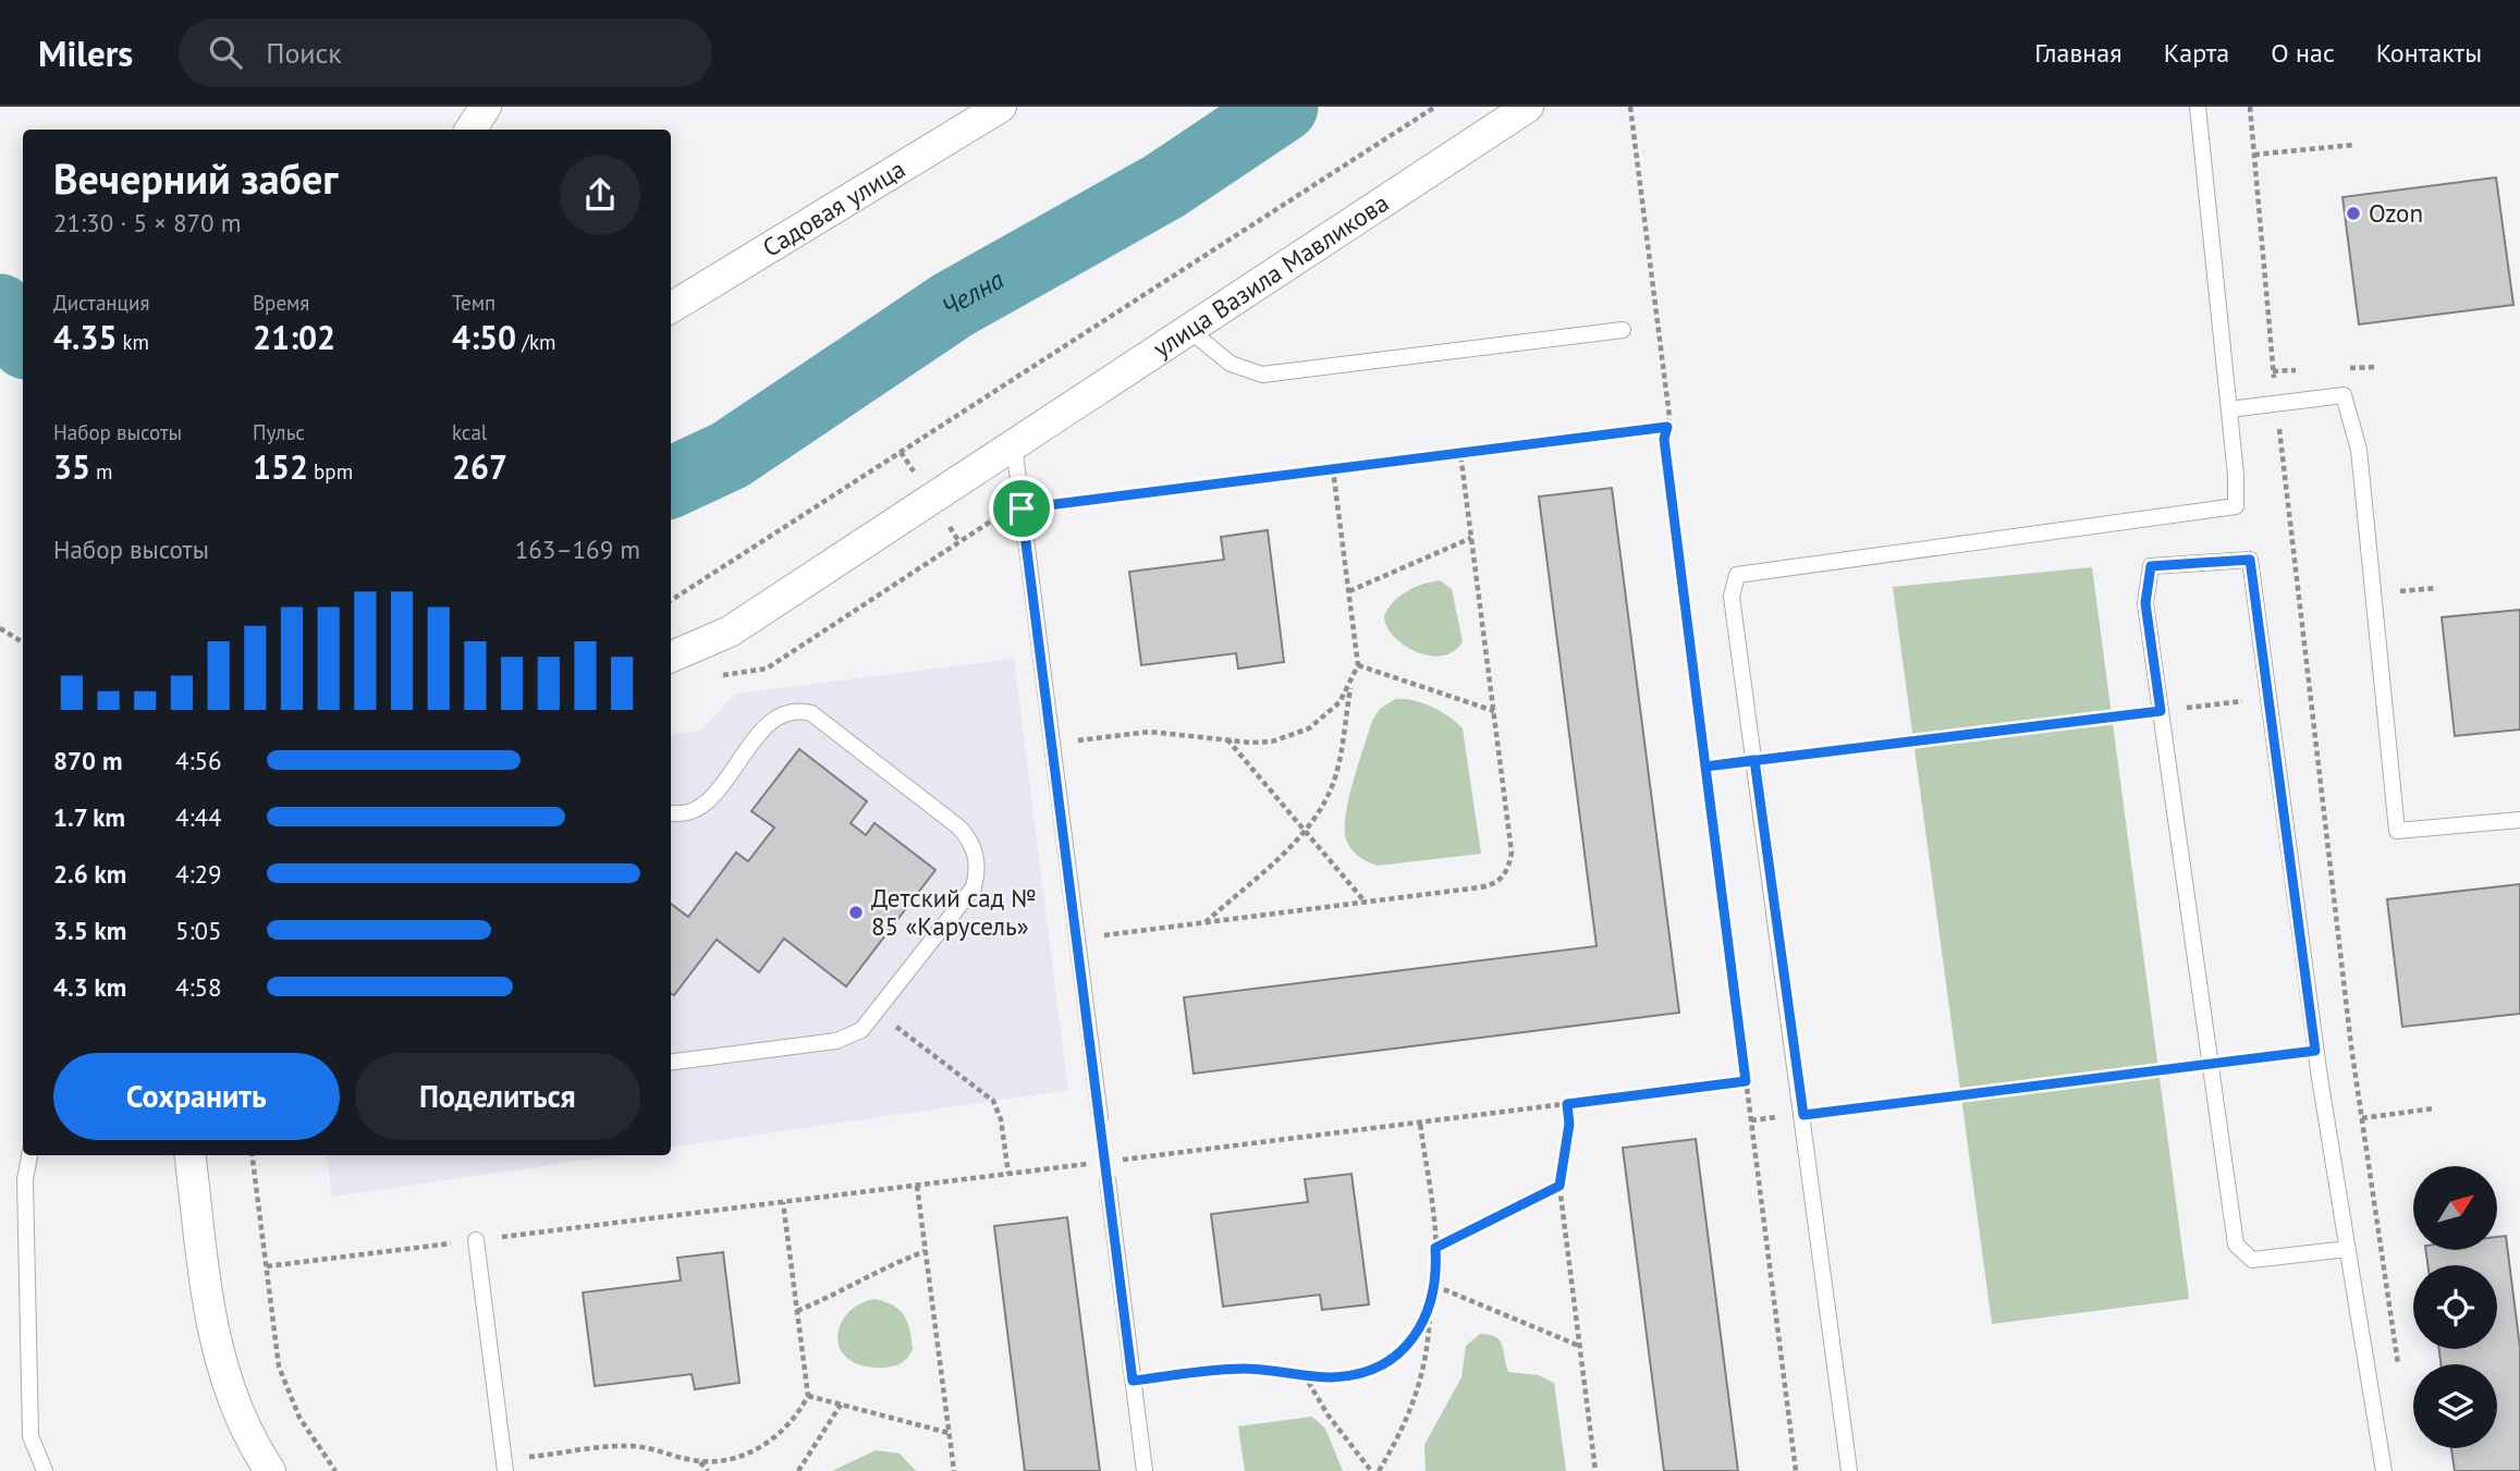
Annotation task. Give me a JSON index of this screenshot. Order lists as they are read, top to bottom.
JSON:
{
  "streets": {
    "street": ["Садовая улица", "улица Вазила Мавликова"]
  },
  "water": ["Челна"],
  "places": ["Ozon", "Детский сад № 85 «Карусель»"],
  "north": "top right",
  "page": {
    "header": "Milers",
    "search": "Поиск",
    "nav": [
      "Главная",
      "Карта",
      "О нас",
      "Контакты"
    ],
    "heading": ["Вечерний забег", "21:30 · 5 × 870 m"],
    "stats": [
      ["Дистанция", "4.35 km"],
      ["Время", "21:02"],
      ["Темп", "4:50 /km"],
      ["Набор высоты", "35 m"],
      ["Пульс", "152 bpm"],
      ["kcal", "267"]
    ],
    "chart": ["Набор высоты", "163–169 m"],
    "list": [
      {
        "name": "870 m",
        "note": "4:56"
      },
      {
        "name": "1.7 km",
        "note": "4:44"
      },
      {
        "name": "2.6 km",
        "note": "4:29"
      },
      {
        "name": "3.5 km",
        "note": "5:05"
      },
      {
        "name": "4.3 km",
        "note": "4:58"
      }
    ],
    "buttons": ["Сохранить", "Поделиться"]
  }
}
